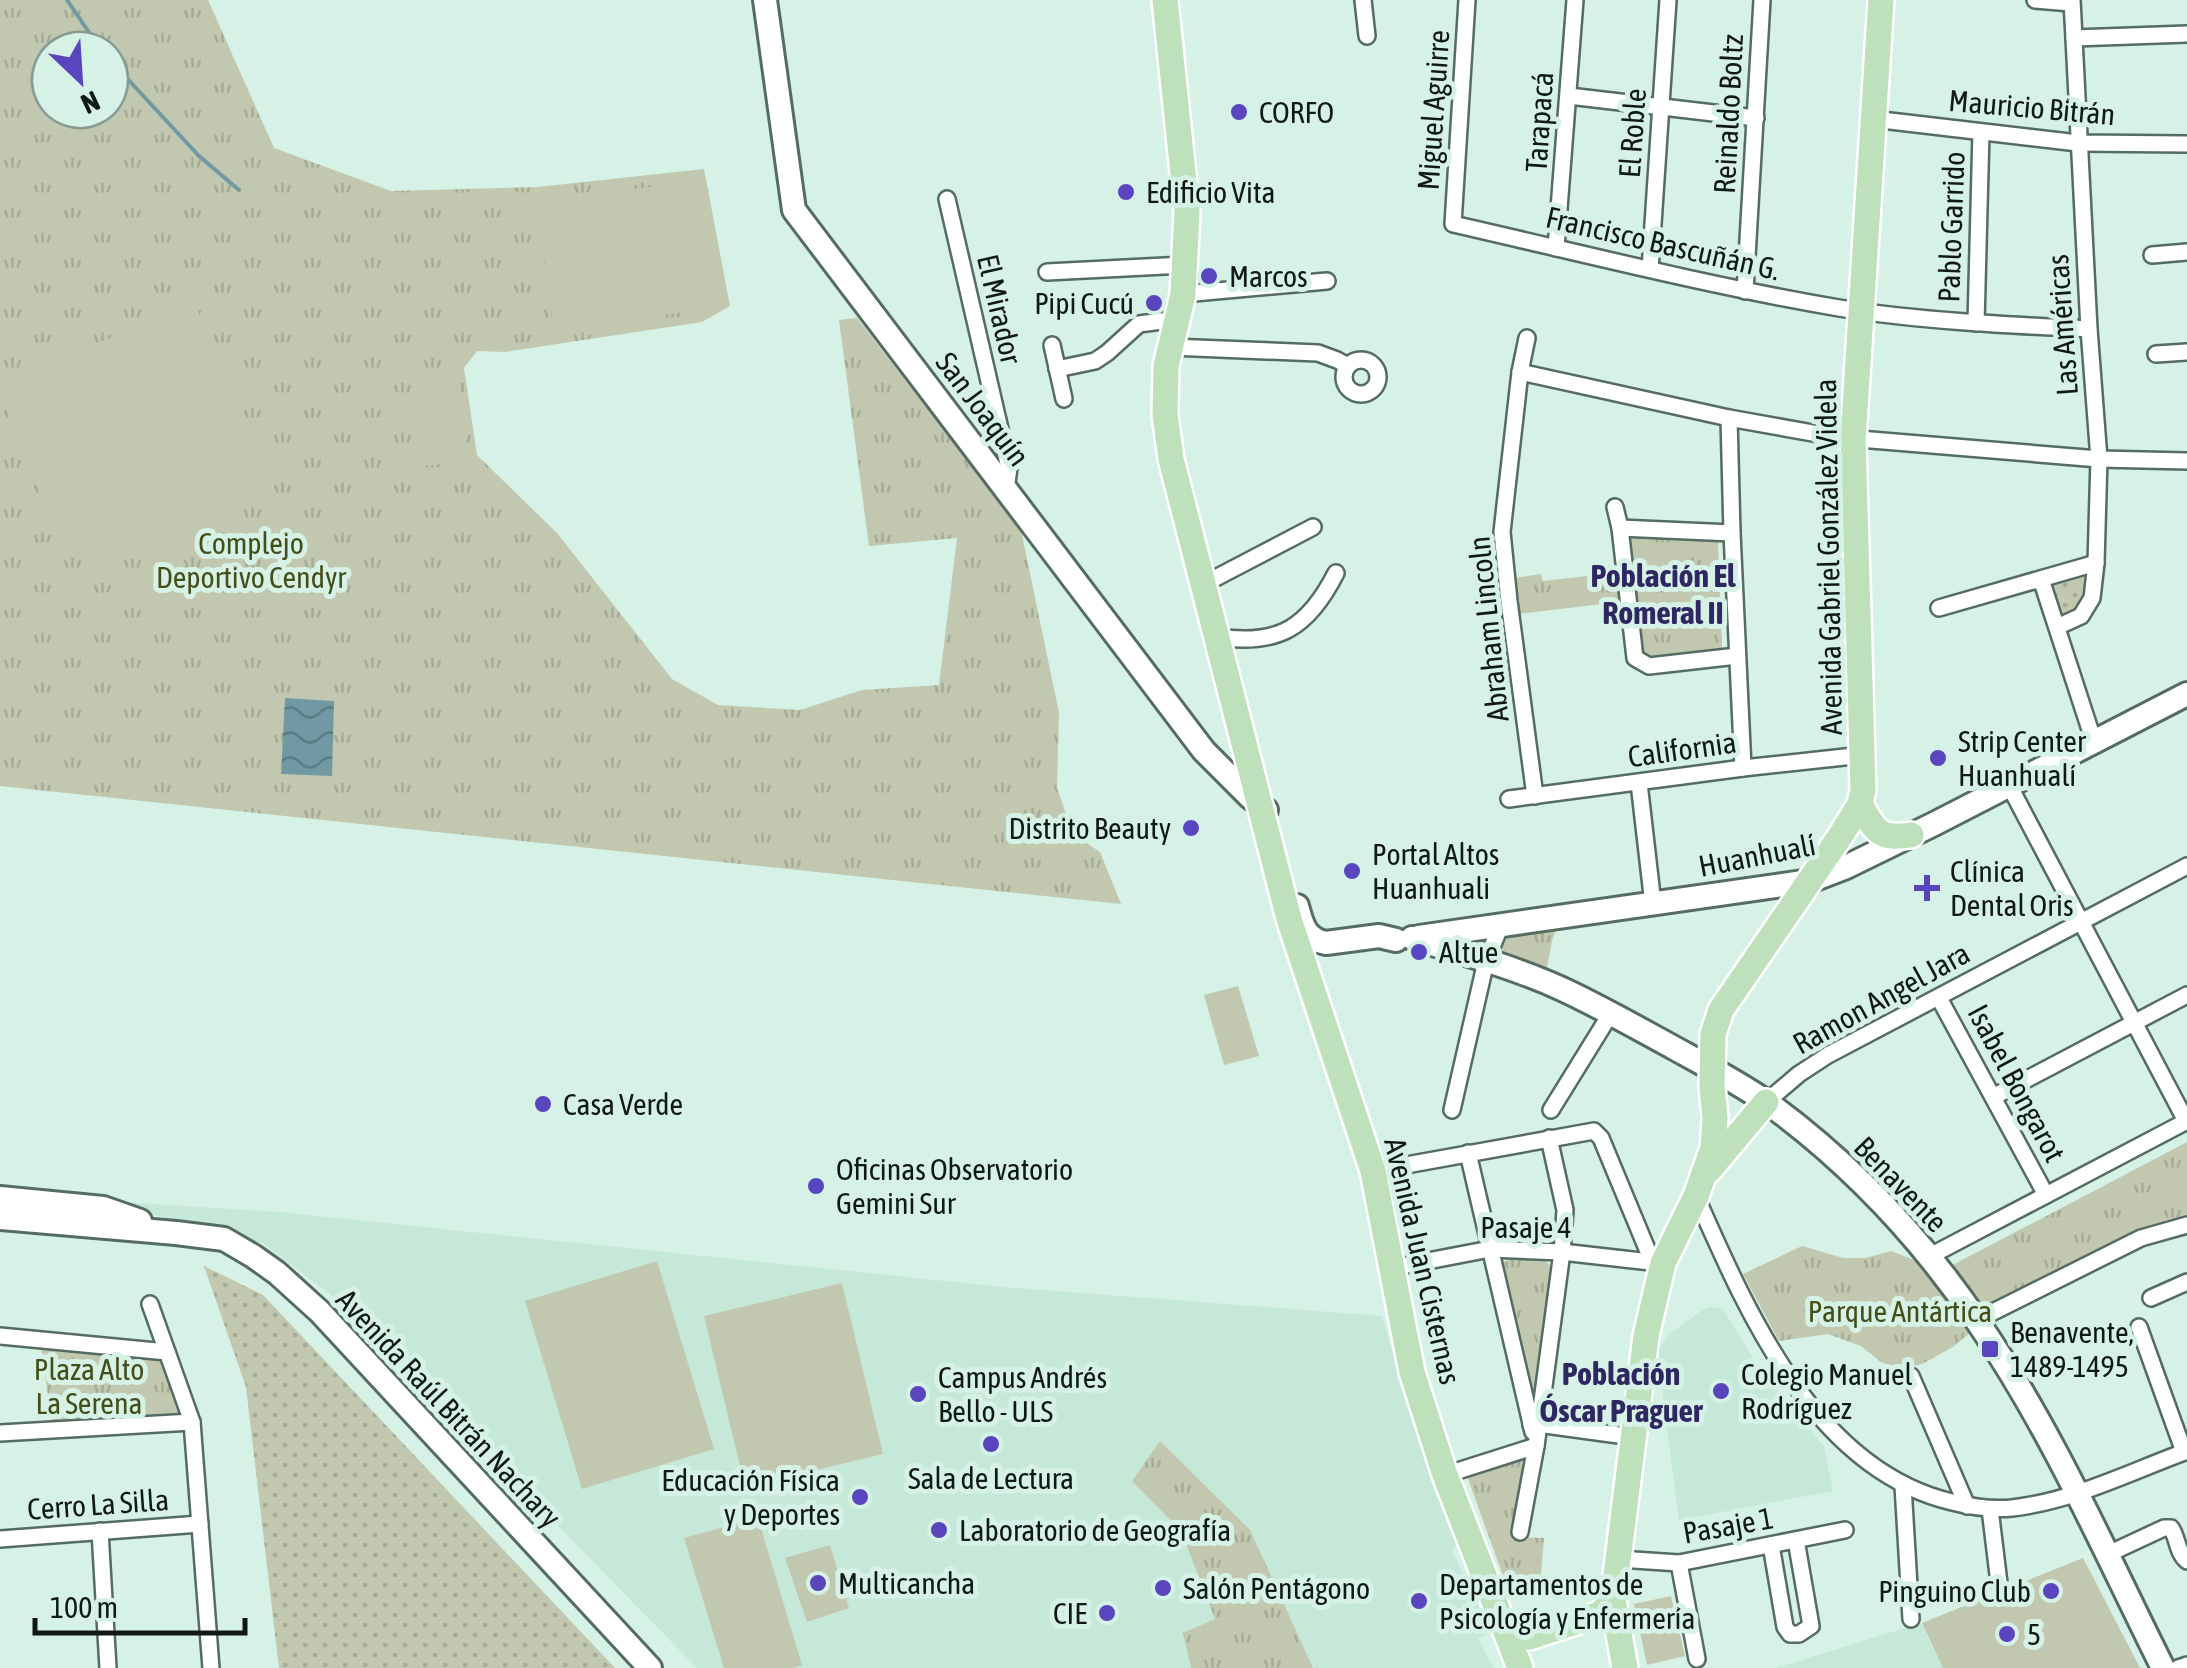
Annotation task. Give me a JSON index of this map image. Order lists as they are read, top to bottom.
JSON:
{
  "streets": {
    "main road": [
      "San Joaquín",
      "Avenida Gabriel González Videla",
      "Huanhualí",
      "Benavente",
      "Avenida Juan Cisternas",
      "Avenida Raúl Bitrán Nachary"
    ],
    "street": [
      "Mauricio Bitrán",
      "Miguel Aguirre",
      "Reinaldo Boltz",
      "Tarapacá",
      "El Roble",
      "Pablo Garrido",
      "Francisco Bascuñán G.",
      "El Mirador",
      "Las Américas",
      "Abraham Lincoln",
      "California",
      "Ramon Angel Jara",
      "Isabel Bongarot",
      "Pasaje 4",
      "Cerro La Silla",
      "Pasaje 1"
    ]
  },
  "crossings": [
    ["Mauricio Bitrán", "Pablo Garrido"],
    ["Mauricio Bitrán", "Las Américas"],
    ["Mauricio Bitrán", "Avenida Gabriel González Videla"],
    ["Miguel Aguirre", "Francisco Bascuñán G."],
    ["Reinaldo Boltz", "Francisco Bascuñán G."],
    ["Tarapacá", "Francisco Bascuñán G."],
    ["El Roble", "Francisco Bascuñán G."],
    ["Pablo Garrido", "Francisco Bascuñán G."],
    ["Francisco Bascuñán G.", "Las Américas"],
    ["Francisco Bascuñán G.", "Avenida Gabriel González Videla"],
    ["El Mirador", "San Joaquín"],
    ["San Joaquín", "Avenida Juan Cisternas"],
    ["Avenida Gabriel González Videla", "California"],
    ["Avenida Gabriel González Videla", "Huanhualí"],
    ["Avenida Gabriel González Videla", "Benavente"],
    ["Abraham Lincoln", "California"],
    ["Huanhualí", "Benavente"],
    ["Huanhualí", "Avenida Juan Cisternas"],
    ["Ramon Angel Jara", "Isabel Bongarot"],
    ["Ramon Angel Jara", "Benavente"],
    ["Pasaje 4", "Avenida Juan Cisternas"]
  ],
  "districts": ["Población El Romeral II", "Población Óscar Praguer"],
  "parks": ["Complejo Deportivo Cendyr", "Parque Antártica", "Plaza Alto La Serena"],
  "places": {
    "other": [
      "CORFO",
      "Edificio Vita",
      "Marcos",
      "Pipi Cucú",
      "Strip Center Huanhualí",
      "Distrito Beauty",
      "Portal Altos Huanhuali",
      "Altue",
      "Casa Verde",
      "Oficinas Observatorio Gemini Sur",
      "Colegio Manuel Rodríguez",
      "Campus Andrés Bello - ULS",
      "Sala de Lectura",
      "Educación Física y Deportes",
      "Laboratorio de Geografía",
      "Multicancha",
      "Salón Pentágono",
      "Pinguino Club",
      "Departamentos de Psicología y Enfermería",
      "CIE",
      "5"
    ],
    "health": ["Clínica Dental Oris"],
    "transit": ["Benavente, 1489-1495"]
  },
  "scale_bar": "100 m",
  "north": "bottom right"
}
